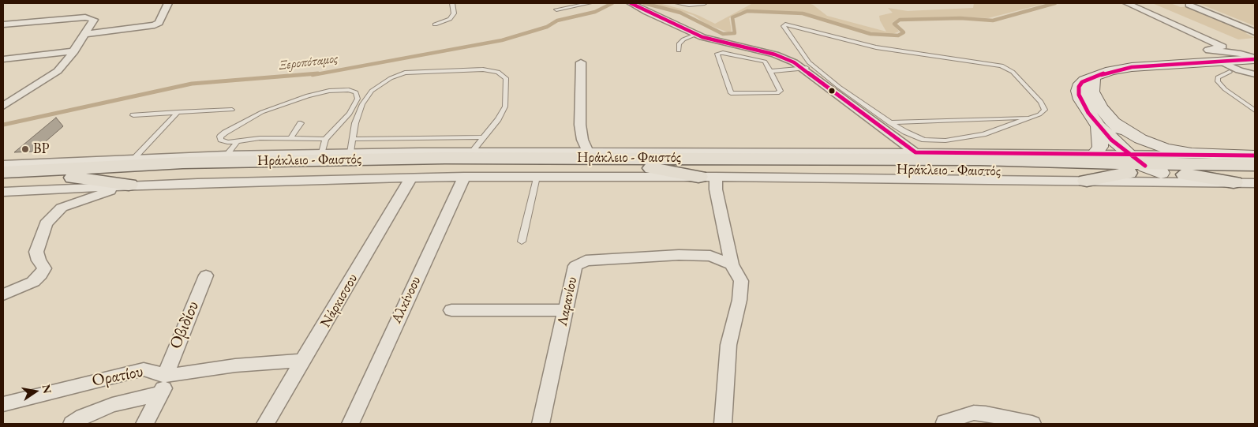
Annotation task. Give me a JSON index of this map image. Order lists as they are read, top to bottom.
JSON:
{
  "streets": {
    "main road": ["Ηράκλειο - Φαιστός"],
    "street": [
      "Αλκίνοου",
      "Νάρκισσου",
      "Λαρανίου",
      "Οβιδίου",
      "Ορατίου"
    ]
  },
  "crossings": [
    ["Νάρκισσου", "Ορατίου"],
    ["Οβιδίου", "Ορατίου"]
  ],
  "water": ["Ξεροπόταμος"],
  "places": ["BP"],
  "north": "right"
}
